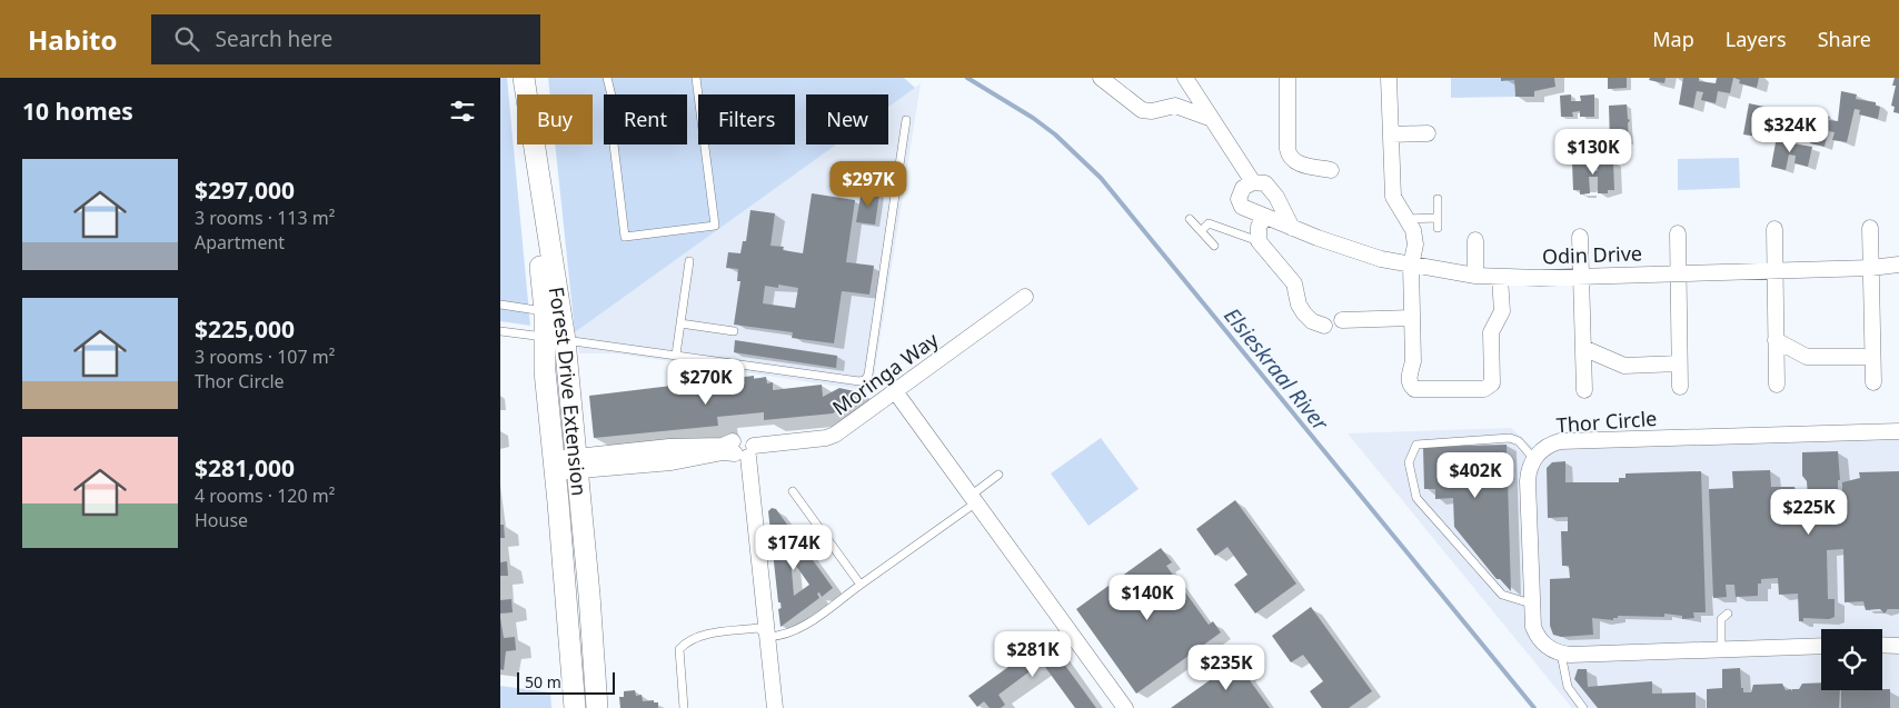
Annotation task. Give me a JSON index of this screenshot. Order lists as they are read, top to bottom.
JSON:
{
  "streets": {
    "street": [
      "Odin Drive",
      "Moringa Way",
      "Forest Drive Extension",
      "Thor Circle"
    ]
  },
  "crossings": [
    ["Moringa Way", "Forest Drive Extension"]
  ],
  "water": ["Elsieskraal River"],
  "scale_bar": "50 m",
  "page": {
    "header": "Habito",
    "search": "Search here",
    "nav": ["Map", "Layers", "Share"],
    "heading": "10 homes",
    "chip": [
      "Buy",
      "Rent",
      "Filters",
      "New"
    ],
    "price": [
      "$324K",
      "$130K",
      "$297K",
      "$270K",
      "$402K",
      "$225K",
      "$174K",
      "$140K",
      "$281K",
      "$235K"
    ],
    "list": [
      {
        "name": "$297,000",
        "note": "3 rooms · 113 m² · Apartment"
      },
      {
        "name": "$225,000",
        "note": "3 rooms · 107 m² · Thor Circle"
      },
      {
        "name": "$281,000",
        "note": "4 rooms · 120 m² · House"
      }
    ],
    "scale": "50 m"
  }
}
